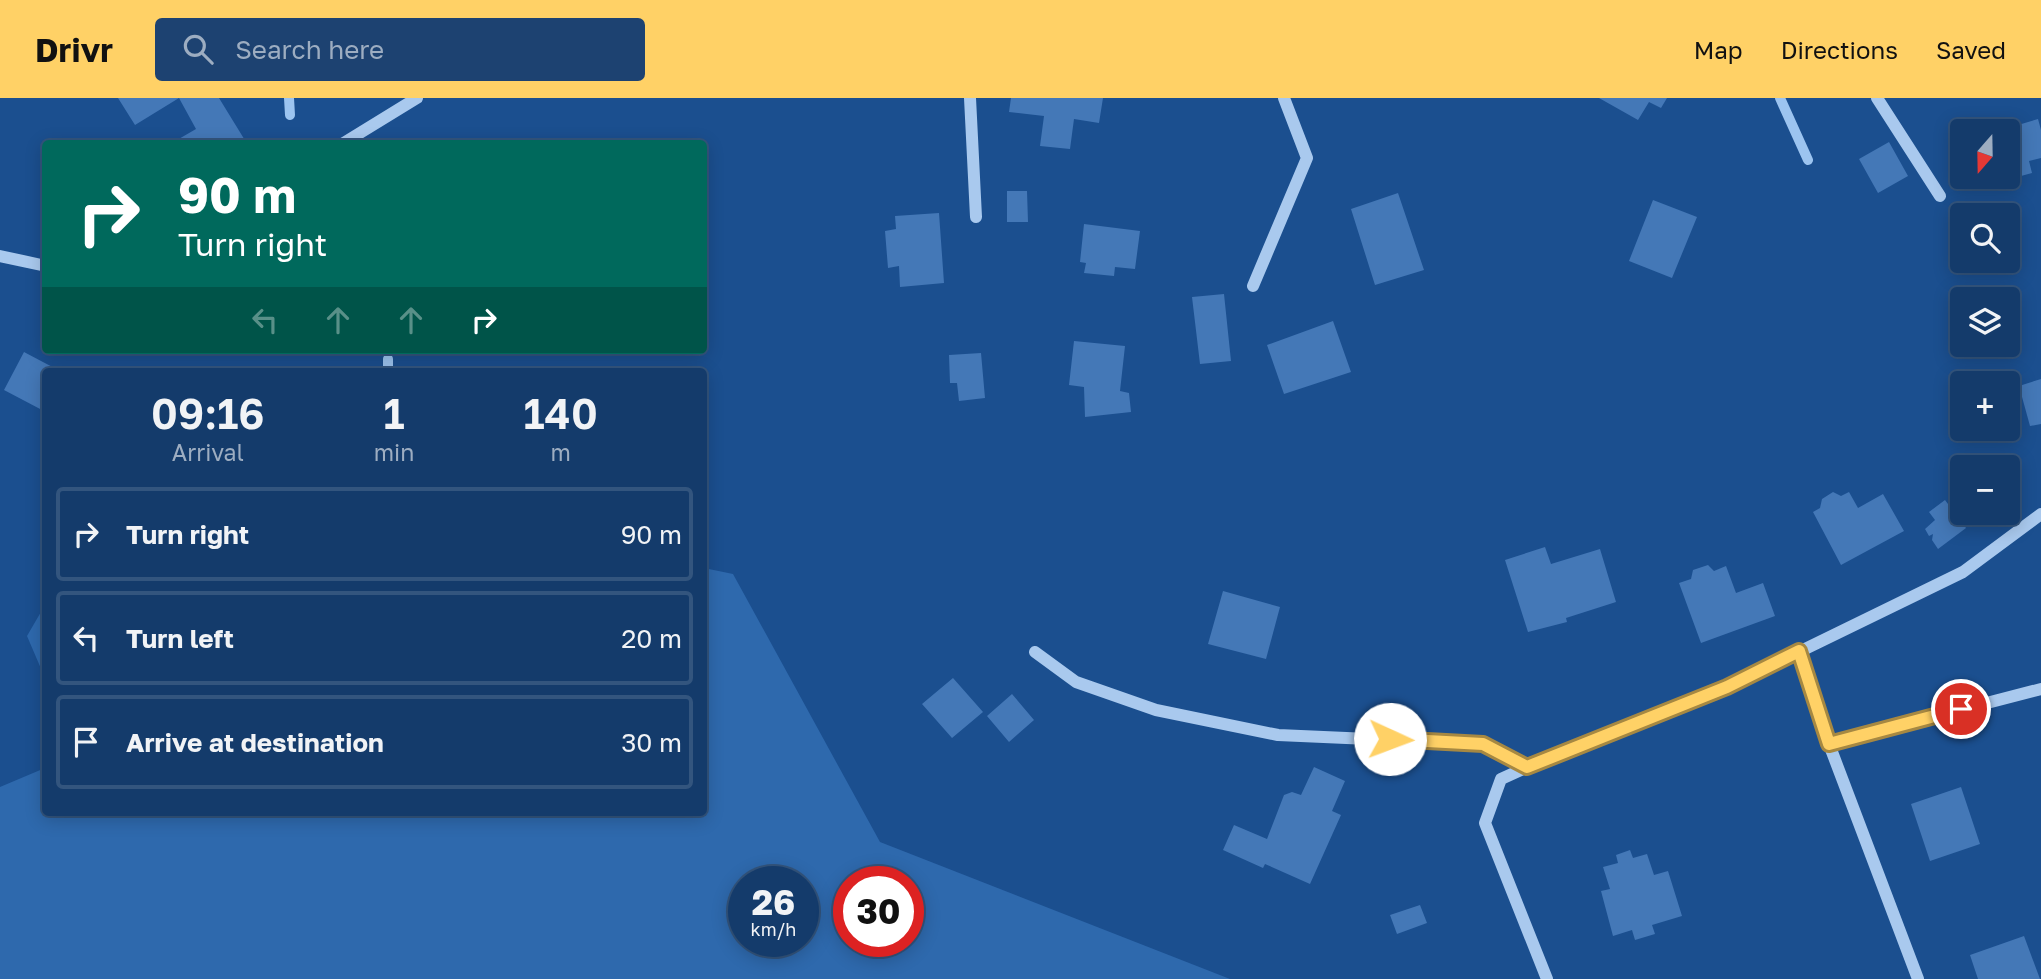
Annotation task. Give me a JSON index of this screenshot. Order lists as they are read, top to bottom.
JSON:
{
  "north": "bottom",
  "page": {
    "header": "Drivr",
    "search": "Search here",
    "nav": ["Map", "Directions", "Saved"],
    "map_buttons": ["+", "−"],
    "turn": ["90 m", "Turn right"],
    "eta": [
      "09:16",
      "Arrival",
      "1",
      "min",
      "140",
      "m"
    ],
    "list": [
      {
        "name": "Turn right",
        "value": "90 m"
      },
      {
        "name": "Turn left",
        "value": "20 m"
      },
      {
        "name": "Arrive at destination",
        "value": "30 m"
      }
    ],
    "speed": "26 km/h",
    "limit": "30"
  }
}
